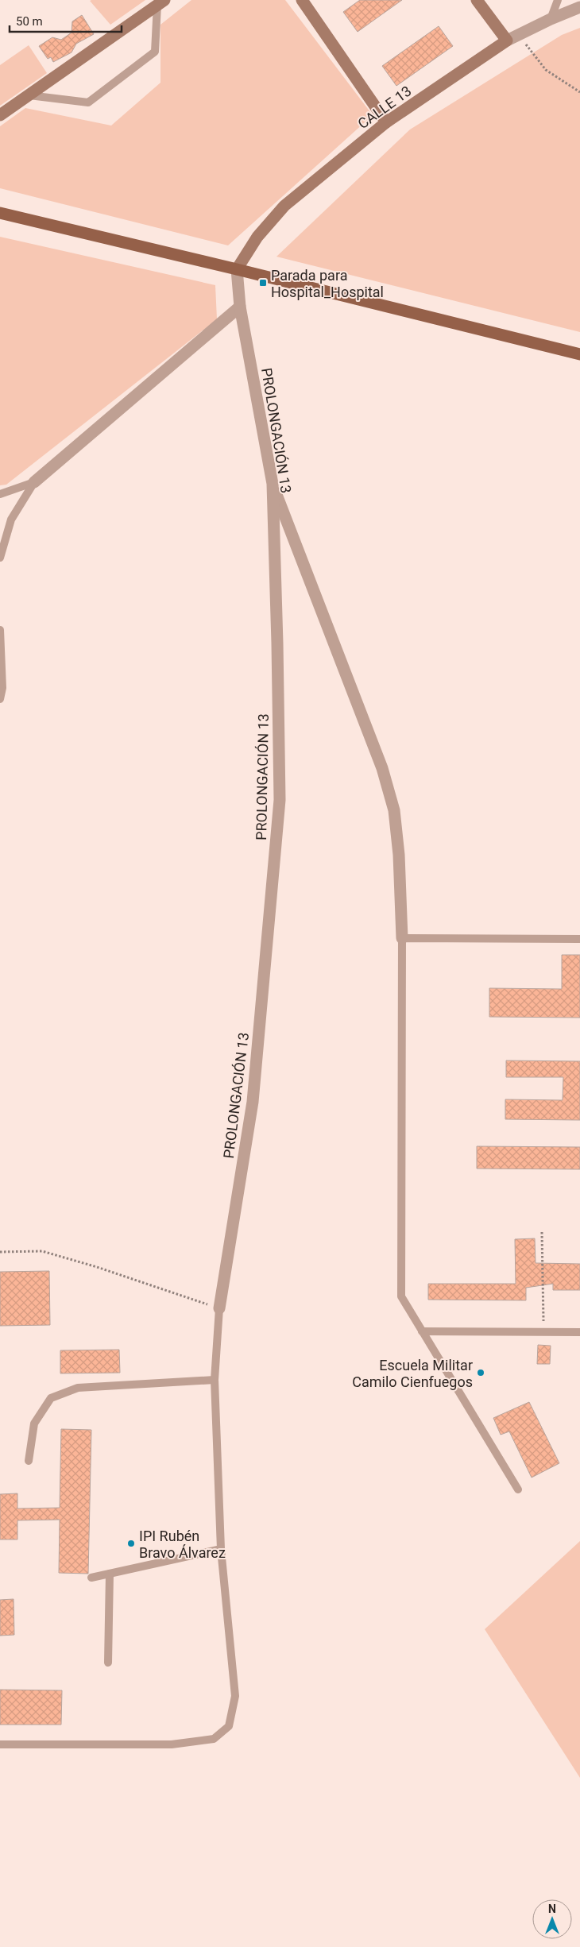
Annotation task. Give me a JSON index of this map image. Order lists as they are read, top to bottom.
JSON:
{
  "streets": {
    "street": ["CALLE 13", "PROLONGACIÓN 13"]
  },
  "crossings": [
    ["CALLE 13", "PROLONGACIÓN 13"]
  ],
  "places": {
    "transit": ["Parada para Hospital_Hospital"],
    "other": ["Escuela Militar Camilo Cienfuegos", "IPI Rubén Bravo Álvarez"]
  },
  "scale_bar": "50 m",
  "north": "top"
}
